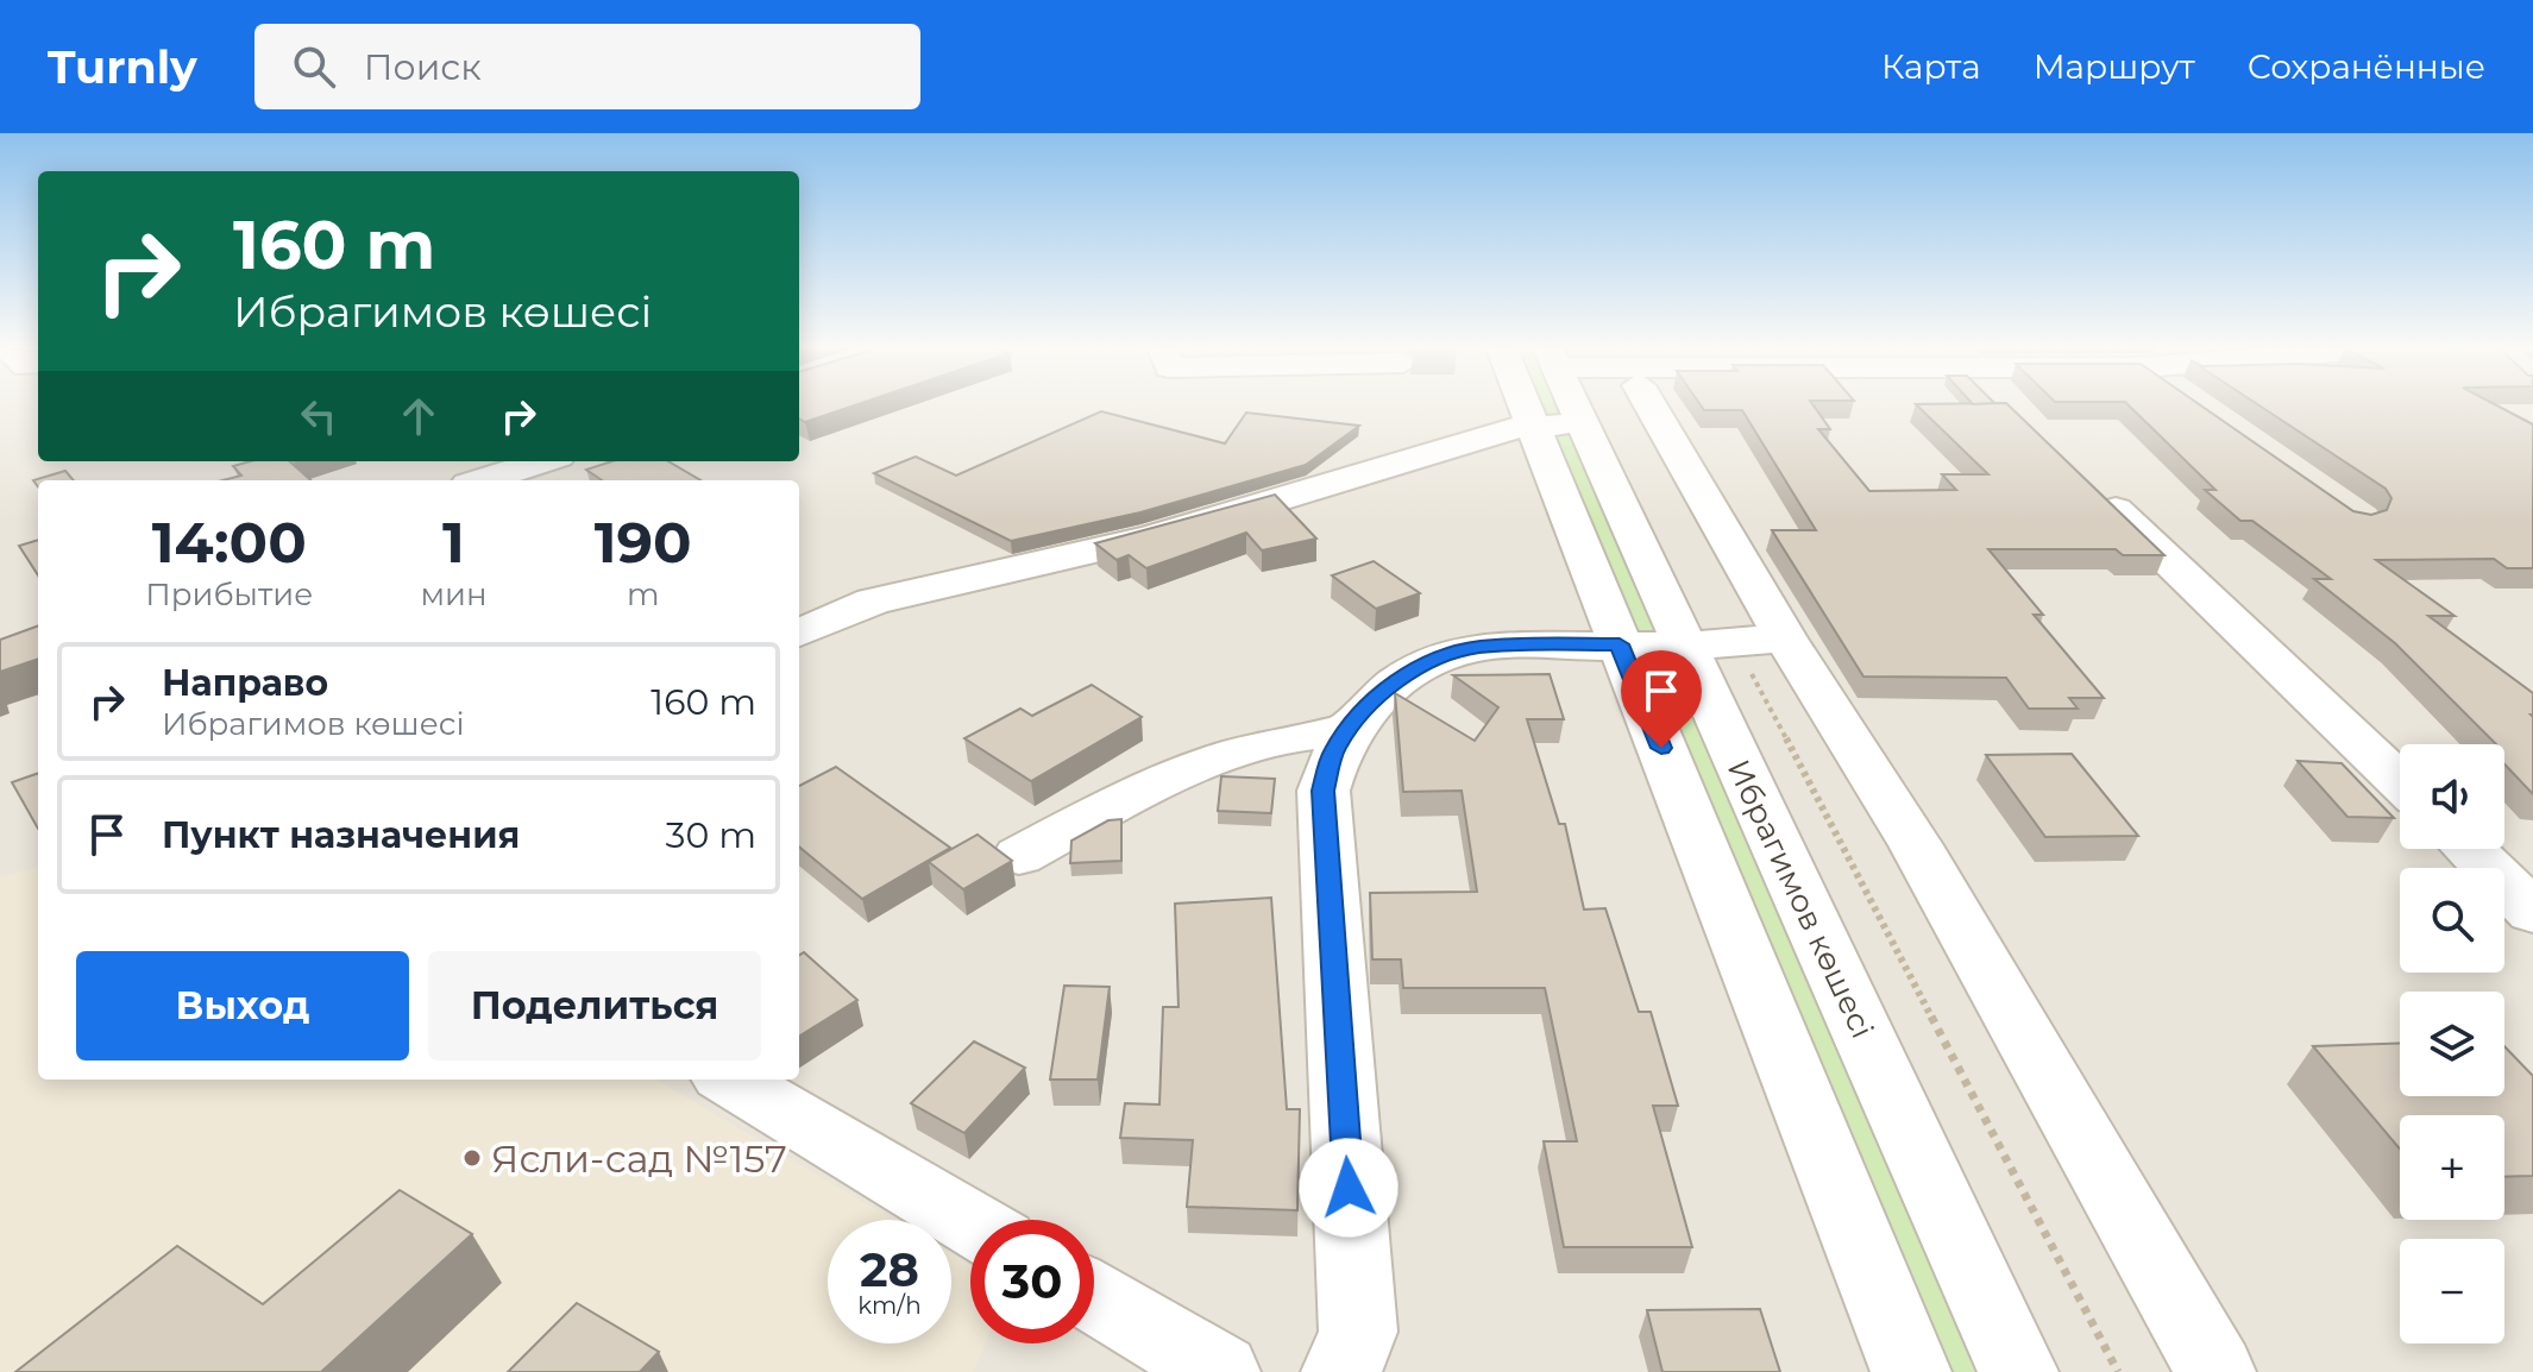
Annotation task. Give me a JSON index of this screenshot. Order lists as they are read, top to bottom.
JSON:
{
  "streets": {
    "street": ["Ибрагимов көшесі"]
  },
  "places": ["Ясли-сад №157"],
  "page": {
    "header": "Turnly",
    "search": "Поиск",
    "nav": ["Карта", "Маршрут", "Сохранённые"],
    "turn": ["160 m", "Ибрагимов көшесі"],
    "eta": [
      "14:00",
      "Прибытие",
      "1",
      "мин",
      "190",
      "m"
    ],
    "list": [
      {
        "name": "Направо",
        "note": "Ибрагимов көшесі",
        "value": "160 m"
      },
      {
        "name": "Пункт назначения",
        "value": "30 m"
      }
    ],
    "map_buttons": ["+", "−"],
    "buttons": ["Выход", "Поделиться"],
    "speed": "28 km/h",
    "limit": "30"
  }
}
